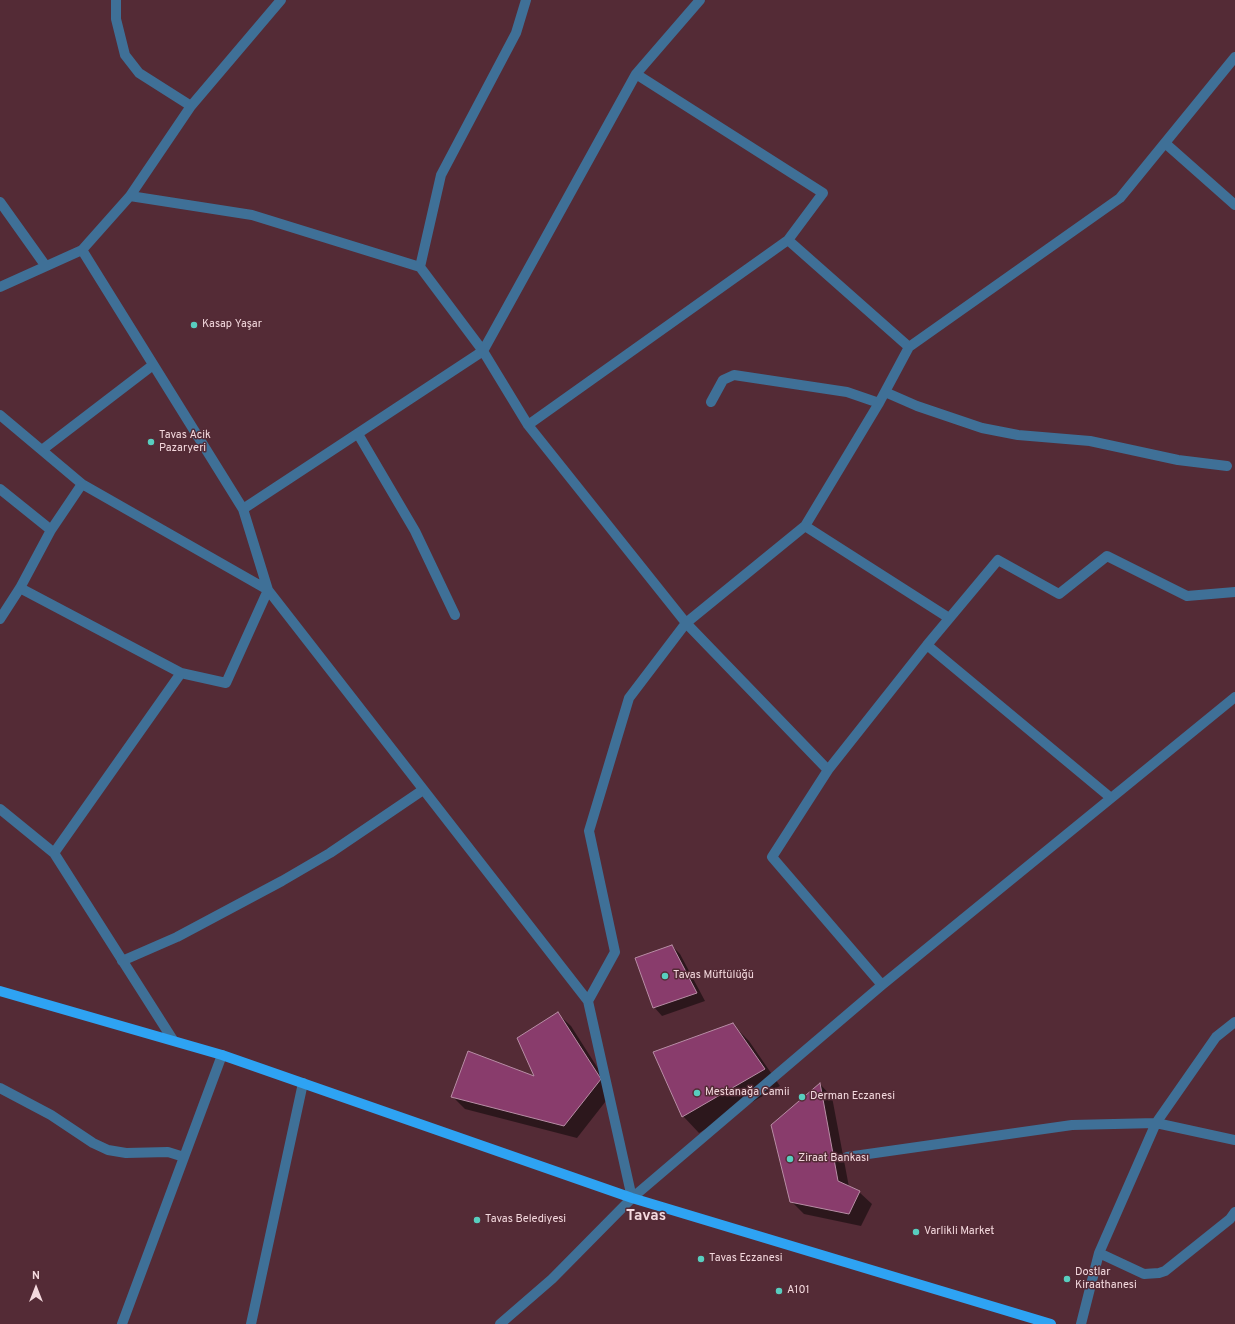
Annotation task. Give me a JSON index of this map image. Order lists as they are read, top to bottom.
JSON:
{
  "districts": ["Tavas"],
  "places": [
    "Kasap Yaşar",
    "Tavas Acik Pazaryeri",
    "Tavas Müftülüğü",
    "Mestanağa Camii",
    "Derman Eczanesi",
    "Ziraat Bankası",
    "Tavas Belediyesi",
    "Varlikli Market",
    "Tavas Eczanesi",
    "Dostlar Kiraathanesi",
    "A101"
  ],
  "north": "top"
}
